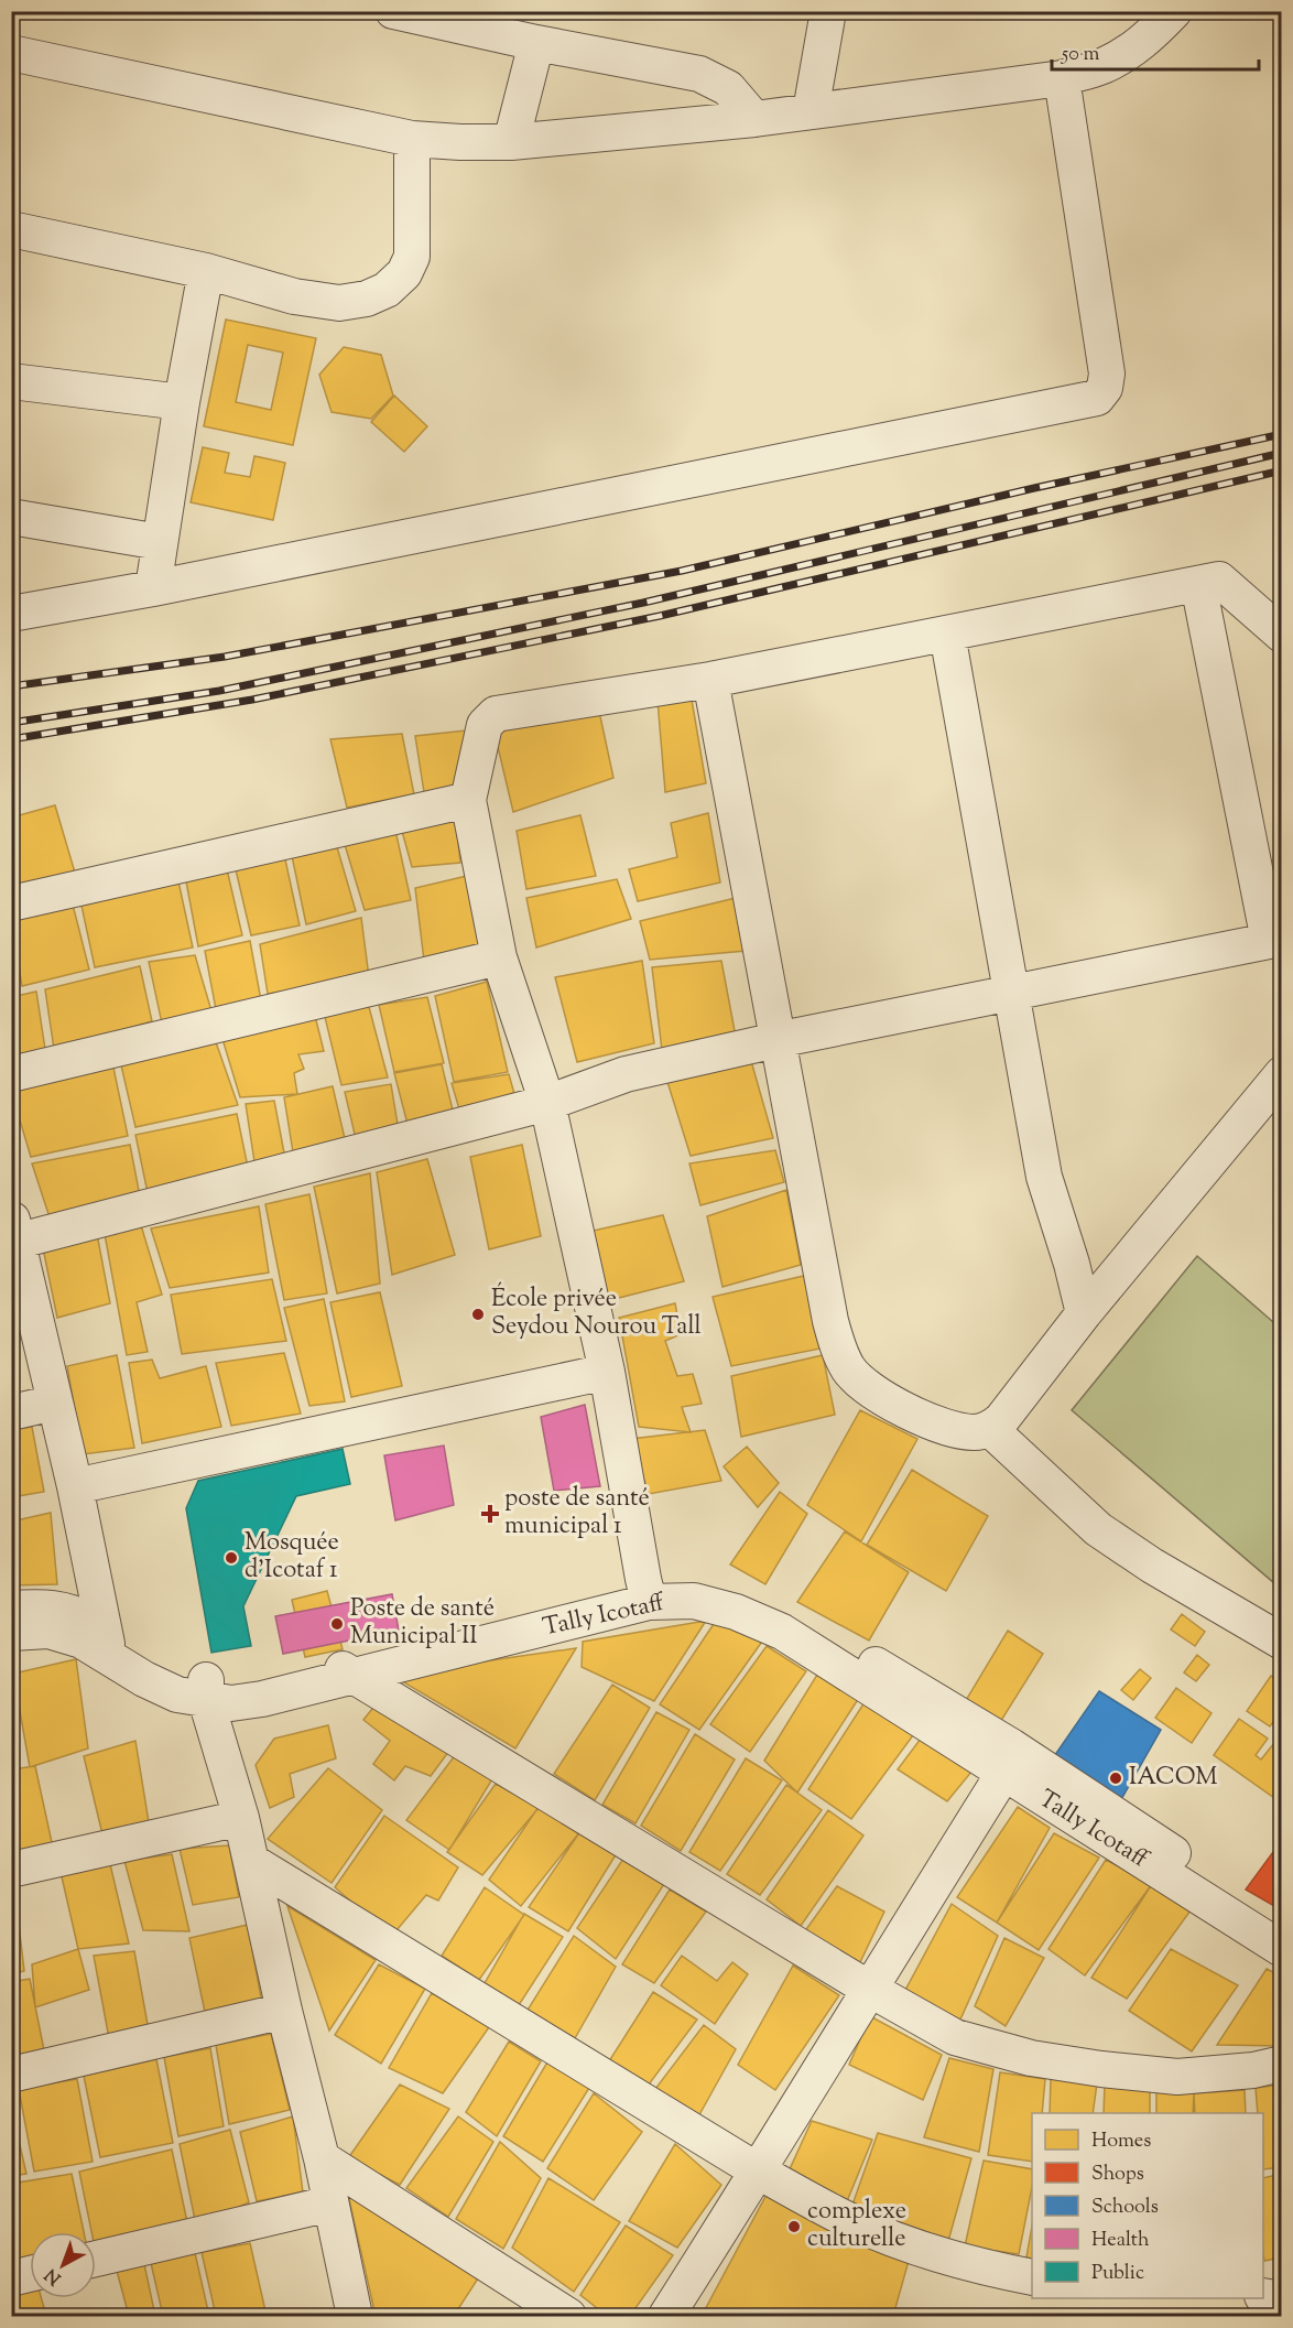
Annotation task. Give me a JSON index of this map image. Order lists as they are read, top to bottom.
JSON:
{
  "streets": {
    "street": ["Tally Icotaff"]
  },
  "places": {
    "other": [
      "École privée Seydou Nourou Tall",
      "Mosquée d'Icotaf 1",
      "Poste de santé Municipal II",
      "IACOM",
      "complexe culturelle"
    ],
    "health": ["poste de santé municipal 1"]
  },
  "legend": [
    "Homes",
    "Shops",
    "Schools",
    "Health",
    "Public"
  ],
  "scale_bar": "50 m",
  "north": "bottom left"
}
